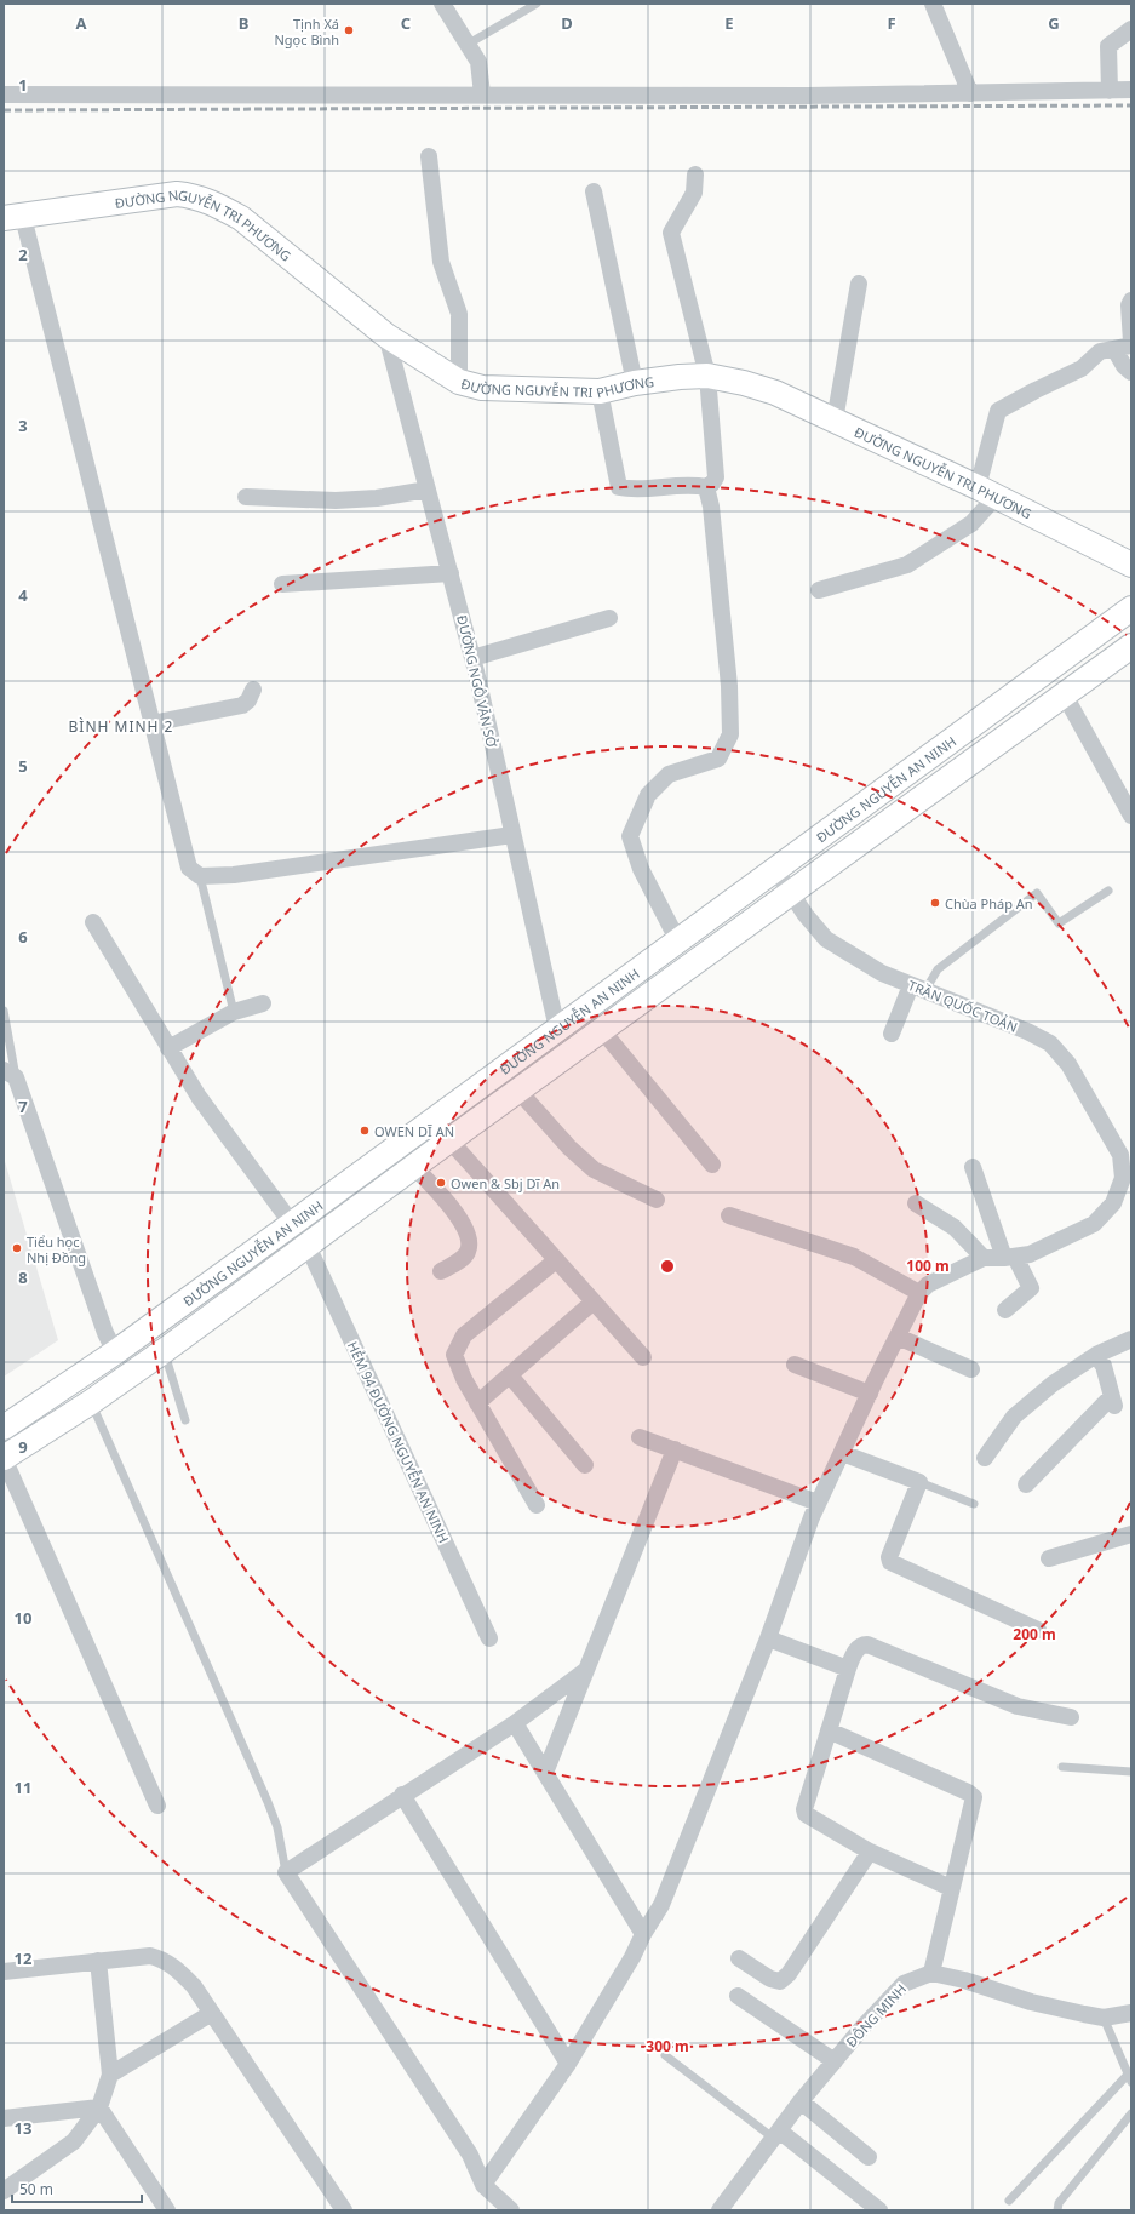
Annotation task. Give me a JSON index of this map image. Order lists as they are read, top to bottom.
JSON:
{
  "streets": {
    "main road": ["ĐƯỜNG NGUYỄN TRI PHƯƠNG", "ĐƯỜNG NGUYỄN AN NINH"],
    "street": [
      "ĐƯỜNG NGÔ VĂN SỞ",
      "TRẦN QUỐC TOẢN",
      "HẺM 94 ĐƯỜNG NGUYỄN AN NINH",
      "ĐÔNG MINH"
    ]
  },
  "crossings": [
    ["ĐƯỜNG NGUYỄN TRI PHƯƠNG", "ĐƯỜNG NGÔ VĂN SỞ"],
    ["ĐƯỜNG NGÔ VĂN SỞ", "ĐƯỜNG NGUYỄN AN NINH"],
    ["ĐƯỜNG NGUYỄN AN NINH", "TRẦN QUỐC TOẢN"],
    ["ĐƯỜNG NGUYỄN AN NINH", "HẺM 94 ĐƯỜNG NGUYỄN AN NINH"]
  ],
  "districts": ["BÌNH MINH 2"],
  "places": [
    "Tịnh Xá Ngọc Bình",
    "Chùa Pháp An",
    "OWEN DĨ AN",
    "Owen & Sbj Dĩ An",
    "Tiểu học Nhị Đồng"
  ],
  "scale_bar": "50 m",
  "grid": {
    "columns": [
      "A",
      "B",
      "C",
      "D",
      "E",
      "F",
      "G"
    ],
    "rows": [
      "1",
      "2",
      "3",
      "4",
      "5",
      "6",
      "7",
      "8",
      "9",
      "10",
      "11",
      "12",
      "13"
    ]
  },
  "rings": ["100 m", "200 m", "300 m"]
}
